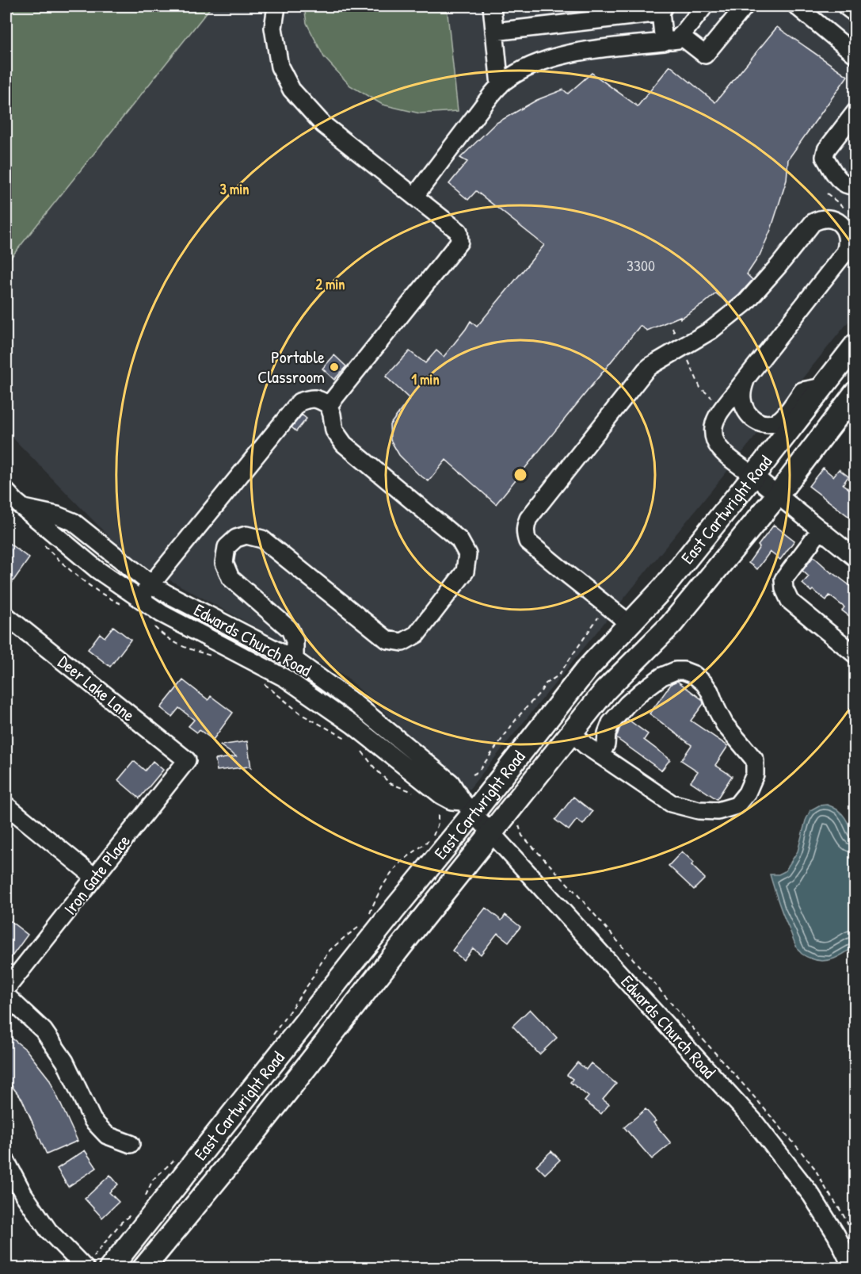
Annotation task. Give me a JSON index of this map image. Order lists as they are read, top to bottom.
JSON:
{
  "streets": {
    "main road": ["East Cartwright Road"],
    "street": ["Edwards Church Road", "Deer Lake Lane", "Iron Gate Place"]
  },
  "crossings": [
    ["East Cartwright Road", "Edwards Church Road"],
    ["Deer Lake Lane", "Iron Gate Place"]
  ],
  "places": ["Portable Classroom"],
  "house_numbers": ["3300"],
  "rings": ["3 min", "2 min", "1 min"]
}
